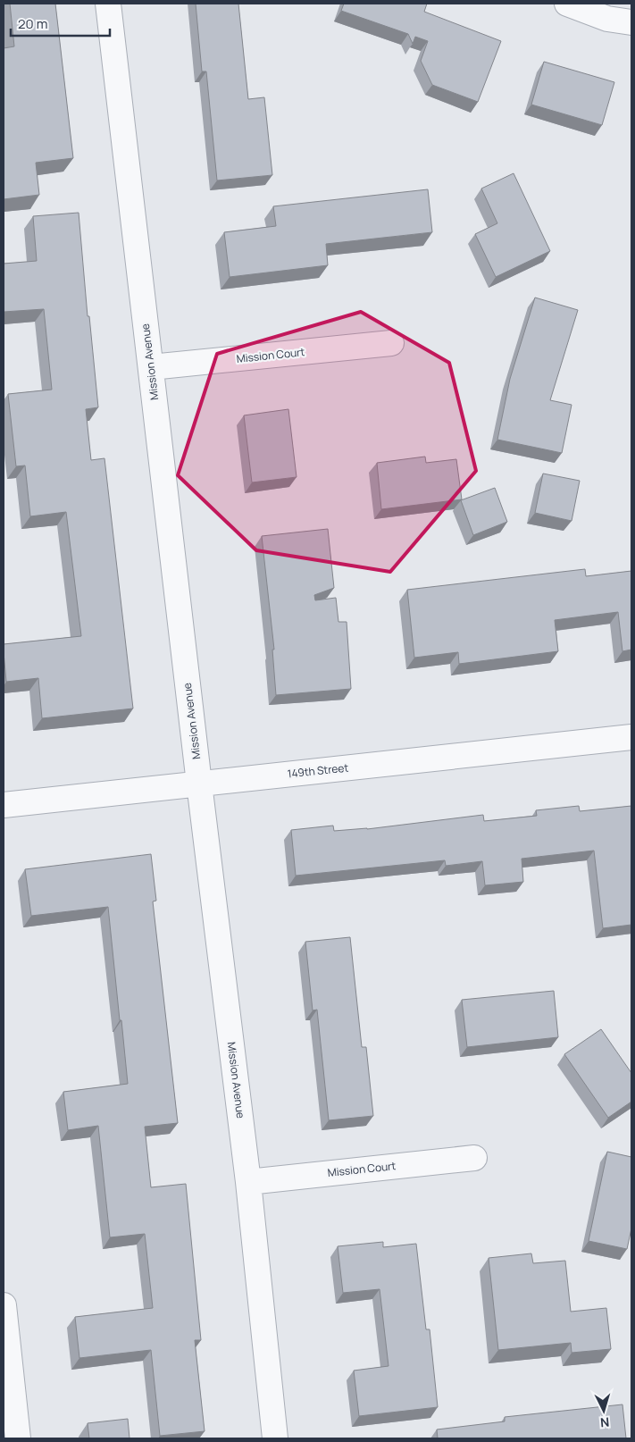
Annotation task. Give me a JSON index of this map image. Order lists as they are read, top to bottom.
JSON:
{
  "streets": {
    "street": ["Mission Court", "Mission Avenue", "149th Street"]
  },
  "crossings": [
    ["Mission Court", "Mission Avenue"],
    ["Mission Avenue", "149th Street"]
  ],
  "scale_bar": "20 m",
  "north": "bottom"
}
